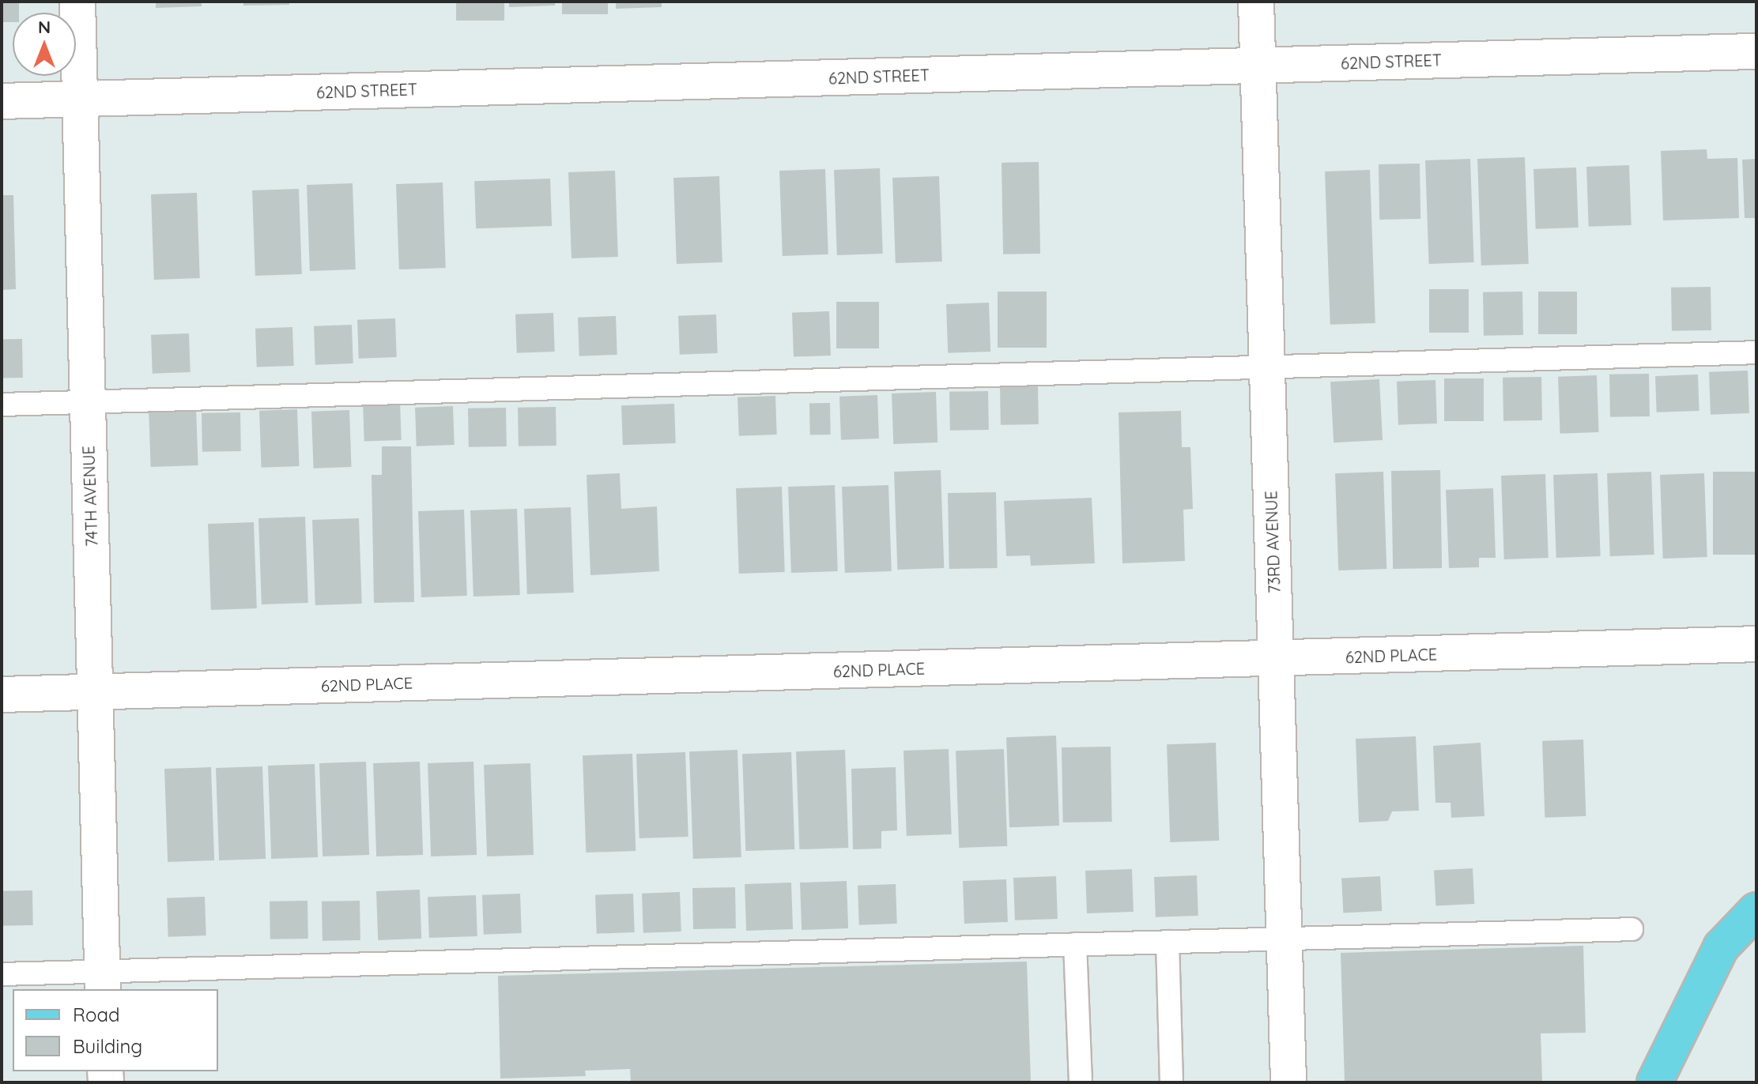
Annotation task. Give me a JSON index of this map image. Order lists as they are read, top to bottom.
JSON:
{
  "streets": {
    "street": [
      "62ND STREET",
      "74TH AVENUE",
      "73RD AVENUE",
      "62ND PLACE"
    ]
  },
  "crossings": [
    ["62ND STREET", "74TH AVENUE"],
    ["62ND STREET", "73RD AVENUE"],
    ["74TH AVENUE", "62ND PLACE"],
    ["73RD AVENUE", "62ND PLACE"]
  ],
  "legend": ["Road", "Building"],
  "north": "top"
}
